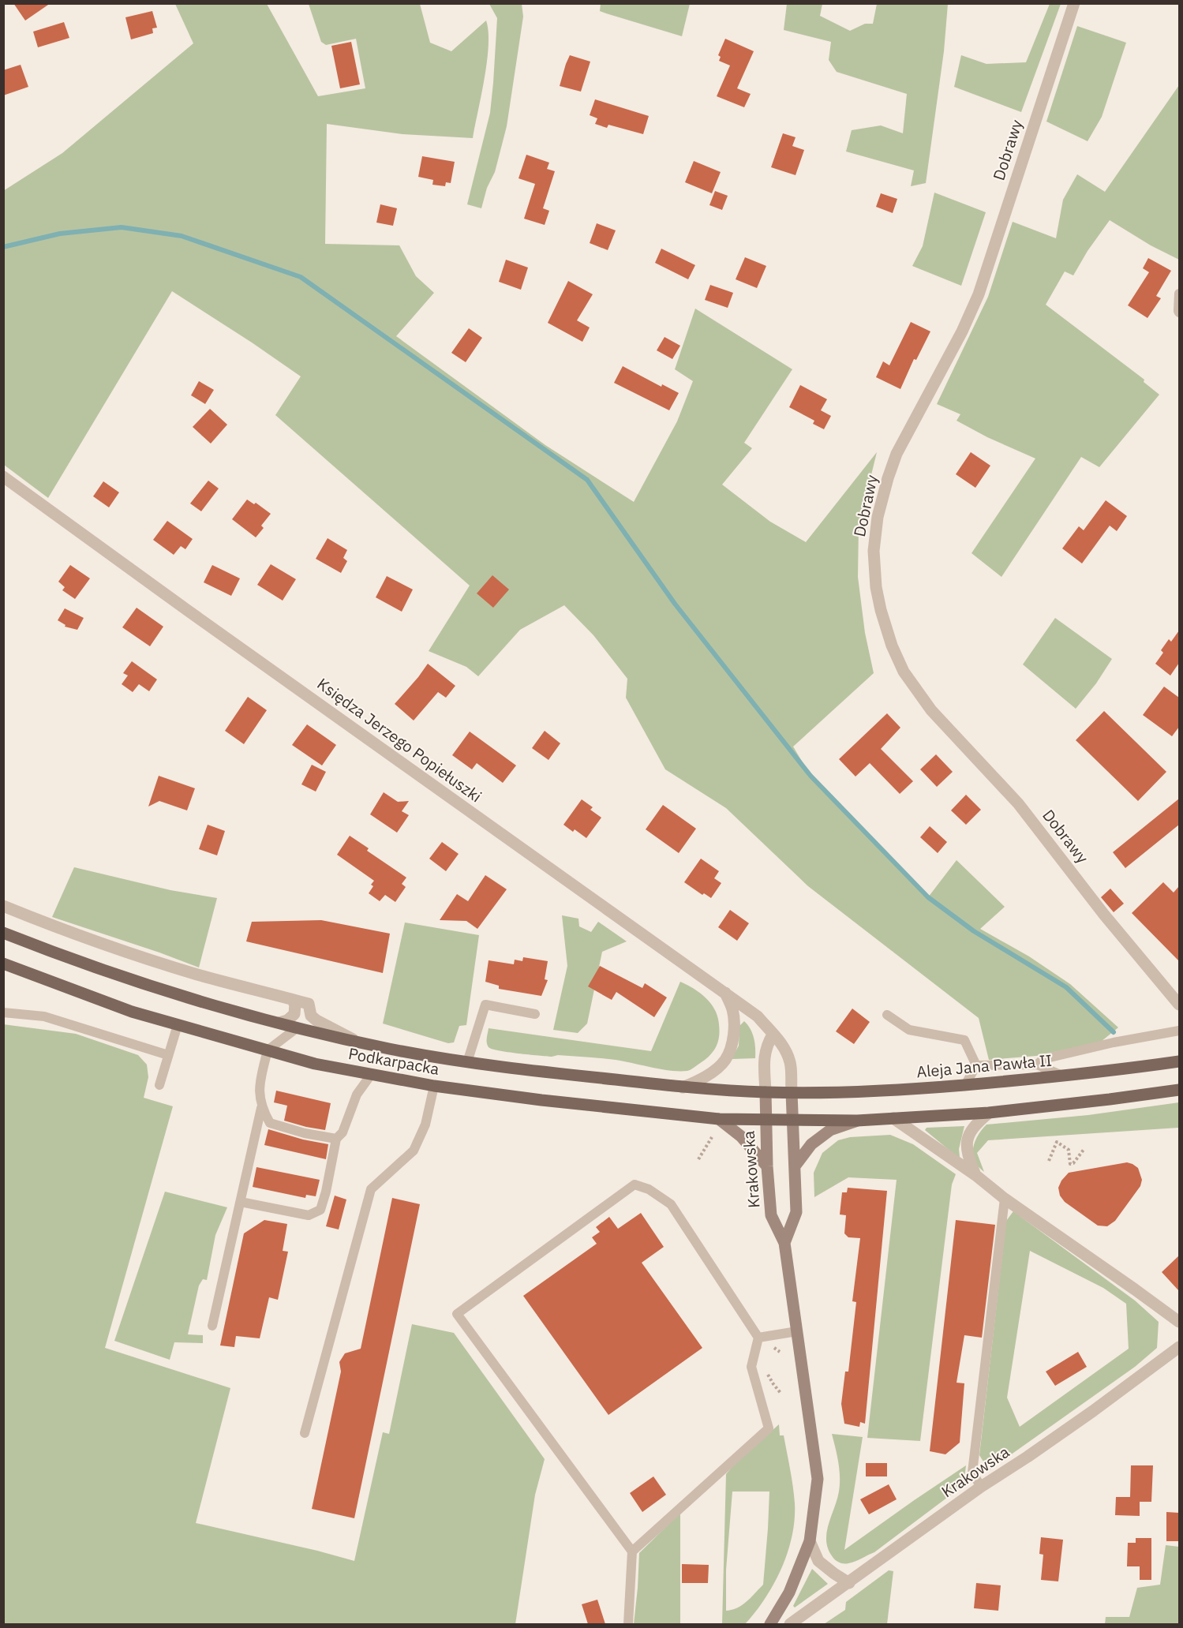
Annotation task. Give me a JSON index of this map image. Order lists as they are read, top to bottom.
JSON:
{
  "streets": {
    "main road": [
      "Księdza Jerzego Popiełuszki",
      "Podkarpacka",
      "Aleja Jana Pawła II",
      "Krakowska"
    ],
    "street": ["Dobrawy"]
  },
  "crossings": [
    ["Księdza Jerzego Popiełuszki", "Podkarpacka"],
    ["Księdza Jerzego Popiełuszki", "Aleja Jana Pawła II"],
    ["Podkarpacka", "Aleja Jana Pawła II"],
    ["Podkarpacka", "Krakowska"]
  ]
}
